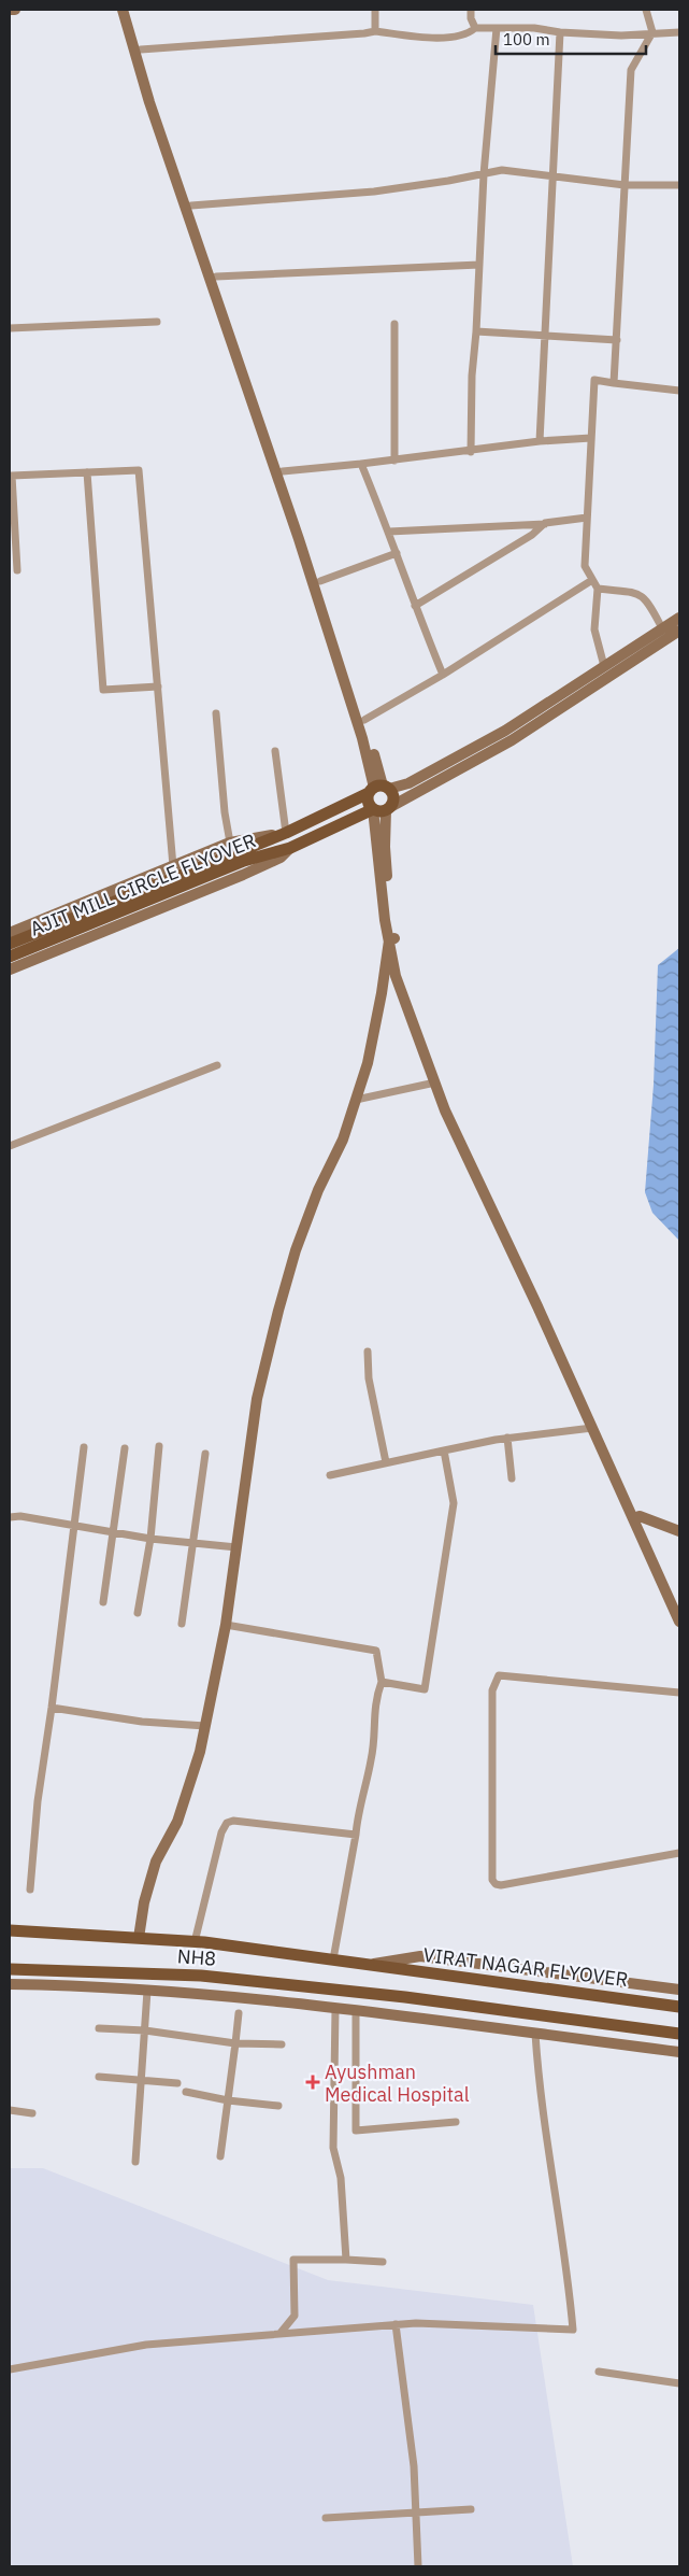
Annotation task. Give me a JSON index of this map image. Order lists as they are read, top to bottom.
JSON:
{
  "streets": {
    "main road": ["AJIT MILL CIRCLE FLYOVER", "NH8", "VIRAT NAGAR FLYOVER"]
  },
  "crossings": [
    ["NH8", "VIRAT NAGAR FLYOVER"]
  ],
  "places": {
    "health": ["Ayushman Medical Hospital"]
  },
  "scale_bar": "100 m"
}
